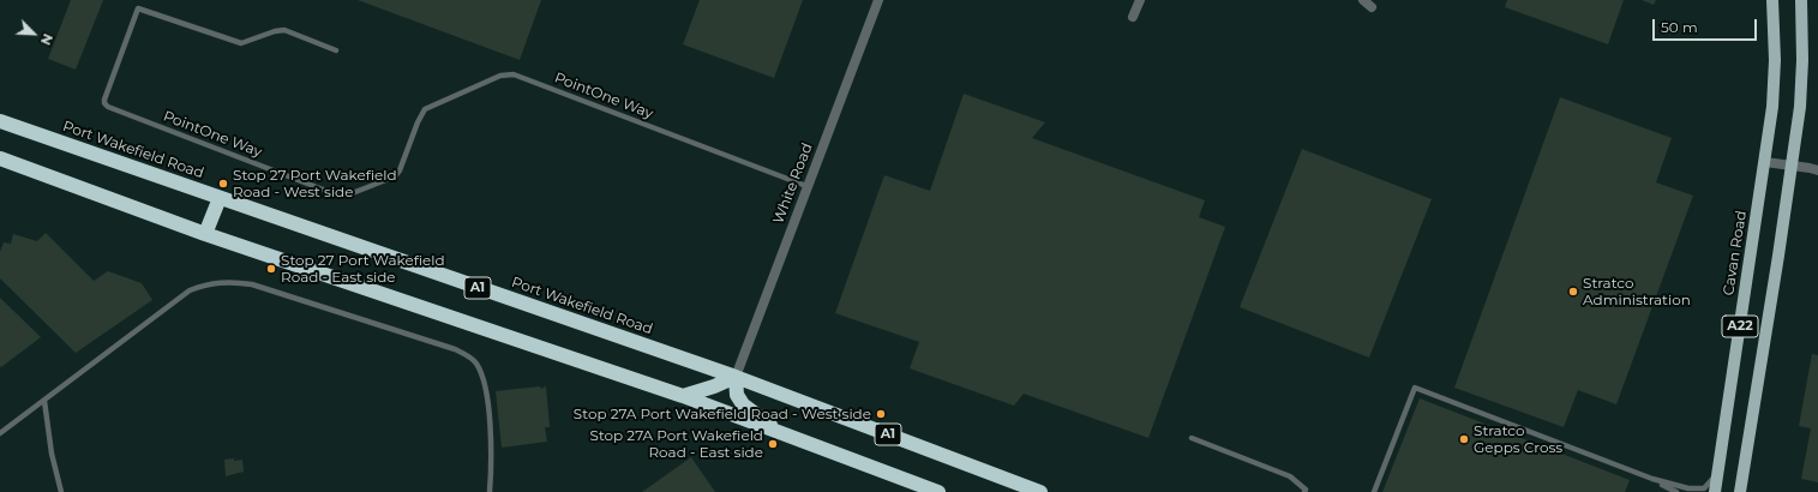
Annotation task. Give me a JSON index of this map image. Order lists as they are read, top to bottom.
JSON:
{
  "streets": {
    "highway": ["Port Wakefield Road", "A1"],
    "main road": ["Cavan Road", "A22"],
    "street": ["White Road"],
    "lane": ["PointOne Way"]
  },
  "crossings": [
    ["PointOne Way", "White Road"],
    ["Port Wakefield Road", "White Road"]
  ],
  "places": [
    "Stop 27 Port Wakefield Road - West side",
    "Stop 27 Port Wakefield Road - East side",
    "Stratco Administration",
    "Stop 27A Port Wakefield Road - West side",
    "Stratco Gepps Cross",
    "Stop 27A Port Wakefield Road - East side"
  ],
  "scale_bar": "50 m",
  "north": "bottom right"
}
